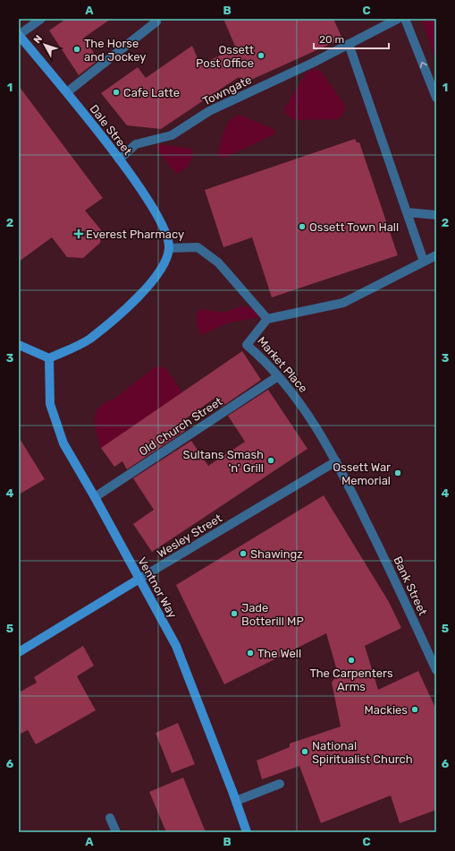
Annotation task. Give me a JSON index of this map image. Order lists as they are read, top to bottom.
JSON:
{
  "streets": {
    "street": [
      "Towngate",
      "Dale Street",
      "Market Place",
      "Old Church Street",
      "Wesley Street",
      "Bank Street",
      "Ventnor Way"
    ]
  },
  "crossings": [
    ["Towngate", "Dale Street"],
    ["Market Place", "Old Church Street"],
    ["Market Place", "Wesley Street"],
    ["Market Place", "Bank Street"],
    ["Old Church Street", "Ventnor Way"],
    ["Wesley Street", "Ventnor Way"]
  ],
  "places": {
    "other": [
      "The Horse and Jockey",
      "Ossett Post Office",
      "Cafe Latte",
      "Ossett Town Hall",
      "Sultans Smash 'n' Grill",
      "Ossett War Memorial",
      "Shawingz",
      "Jade Botterill MP",
      "The Well",
      "The Carpenters Arms",
      "Mackies",
      "National Spiritualist Church"
    ],
    "health": ["Everest Pharmacy"]
  },
  "scale_bar": "20 m",
  "north": "top left",
  "grid": {
    "columns": ["A", "B", "C"],
    "rows": [
      "1",
      "2",
      "3",
      "4",
      "5",
      "6"
    ]
  }
}
